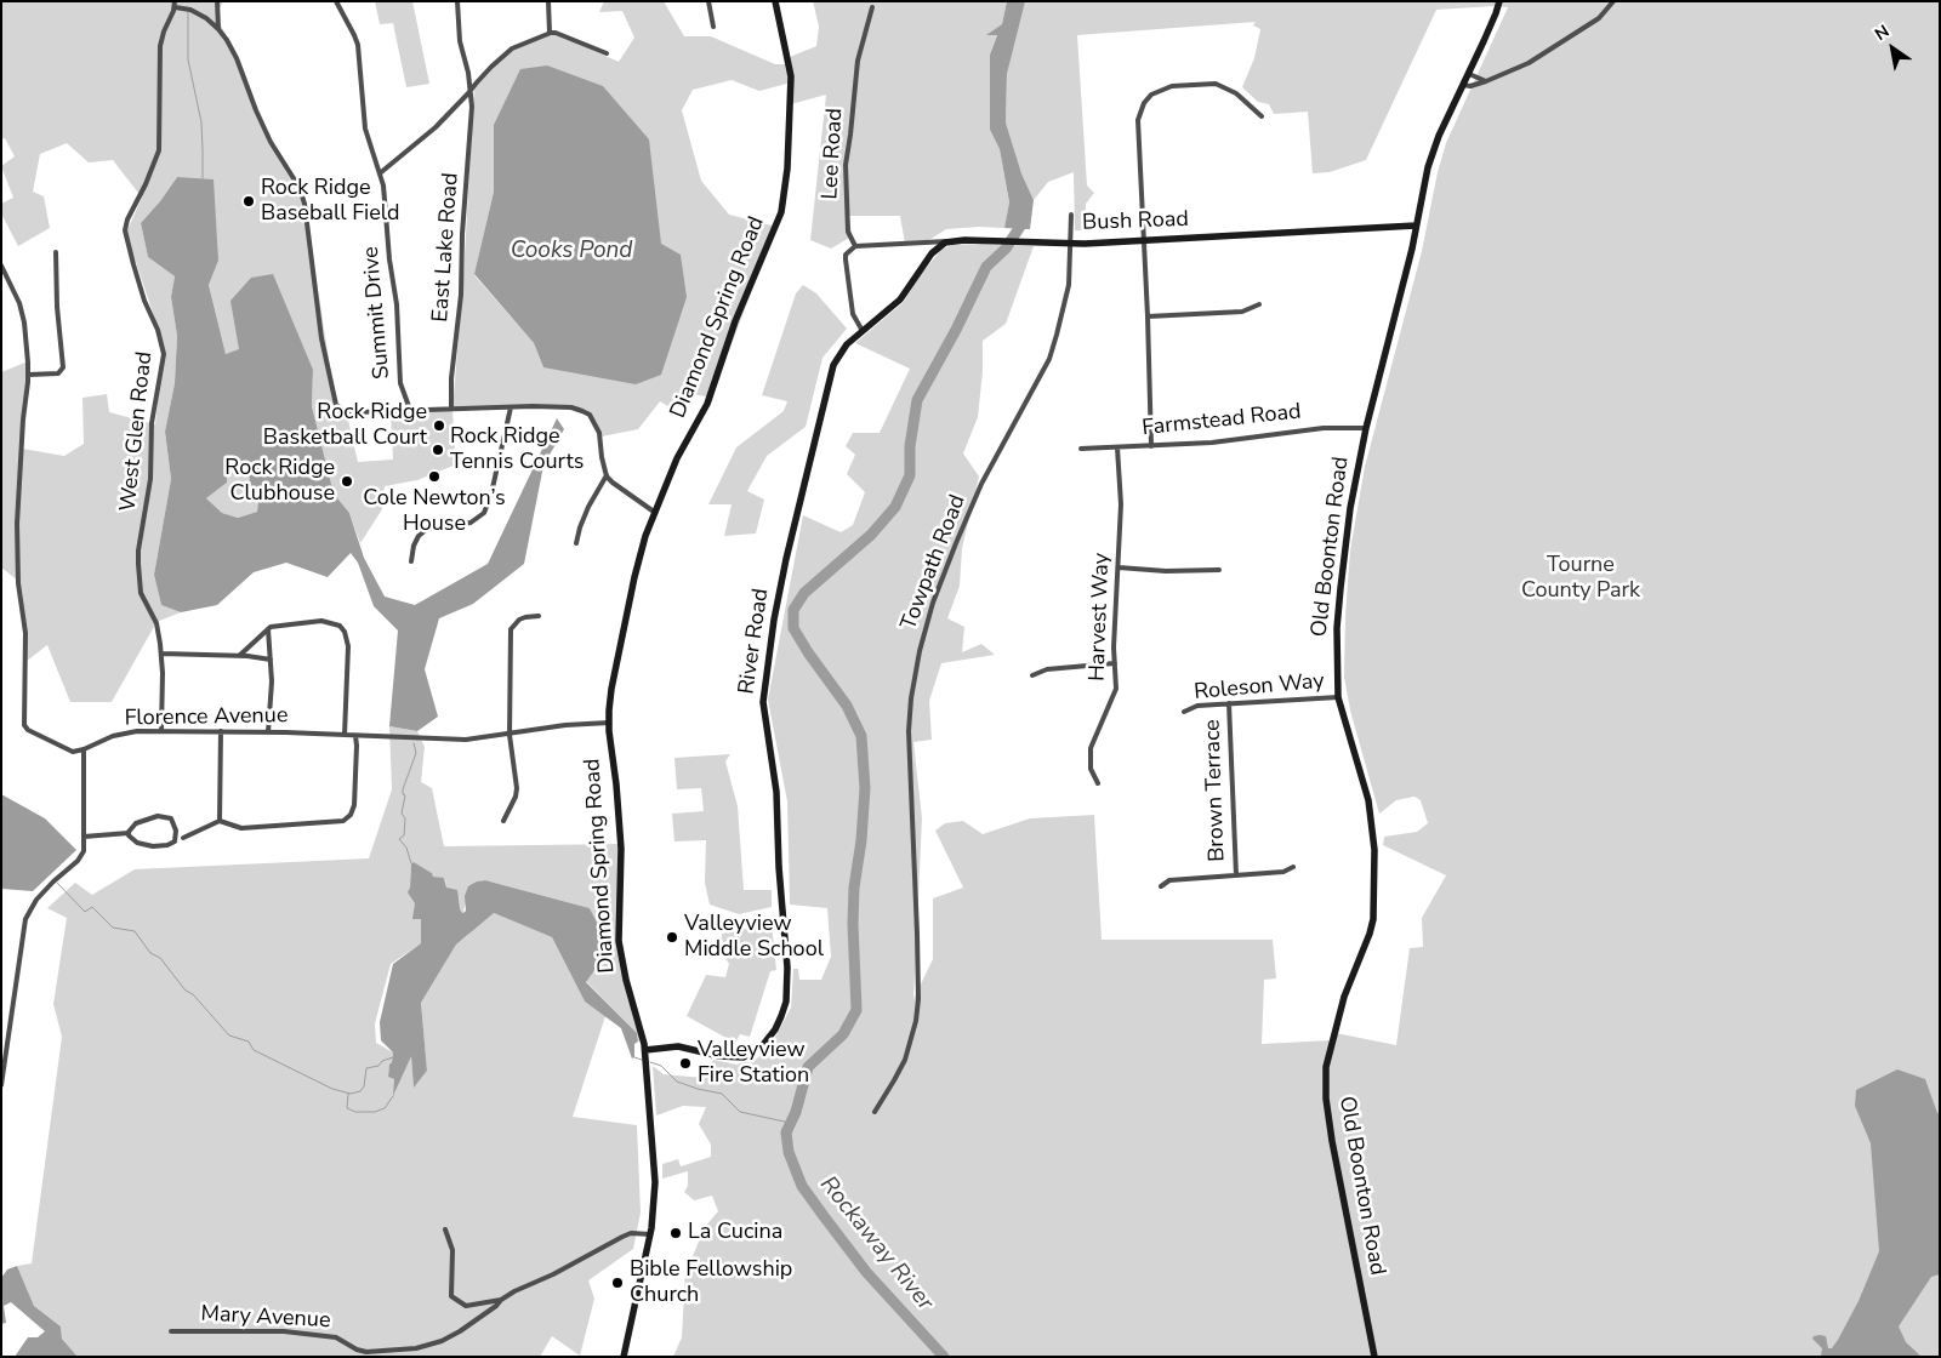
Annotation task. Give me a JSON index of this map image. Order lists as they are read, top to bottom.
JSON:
{
  "streets": {
    "street": [
      "Lee Road",
      "Bush Road",
      "East Lake Road",
      "Summit Drive",
      "Diamond Spring Road",
      "Farmstead Road",
      "West Glen Road",
      "Old Boonton Road",
      "Towpath Road",
      "Harvest Way",
      "River Road",
      "Roleson Way",
      "Florence Avenue",
      "Brown Terrace",
      "Mary Avenue"
    ]
  },
  "crossings": [
    ["Lee Road", "Bush Road"],
    ["Bush Road", "Old Boonton Road"],
    ["Bush Road", "Towpath Road"],
    ["Bush Road", "River Road"],
    ["Diamond Spring Road", "River Road"],
    ["Diamond Spring Road", "Florence Avenue"],
    ["Diamond Spring Road", "Mary Avenue"],
    ["Farmstead Road", "Old Boonton Road"],
    ["Farmstead Road", "Harvest Way"],
    ["West Glen Road", "Florence Avenue"],
    ["Old Boonton Road", "Roleson Way"],
    ["Roleson Way", "Brown Terrace"]
  ],
  "water": ["Cooks Pond", "Rockaway River"],
  "parks": ["Tourne County Park"],
  "places": [
    "Rock Ridge Baseball Field",
    "Rock Ridge Basketball Court",
    "Rock Ridge Tennis Courts",
    "Cole Newton’s House",
    "Rock Ridge Clubhouse",
    "Valleyview Middle School",
    "Valleyview Fire Station",
    "La Cucina",
    "Bible Fellowship Church"
  ],
  "north": "top left"
}
